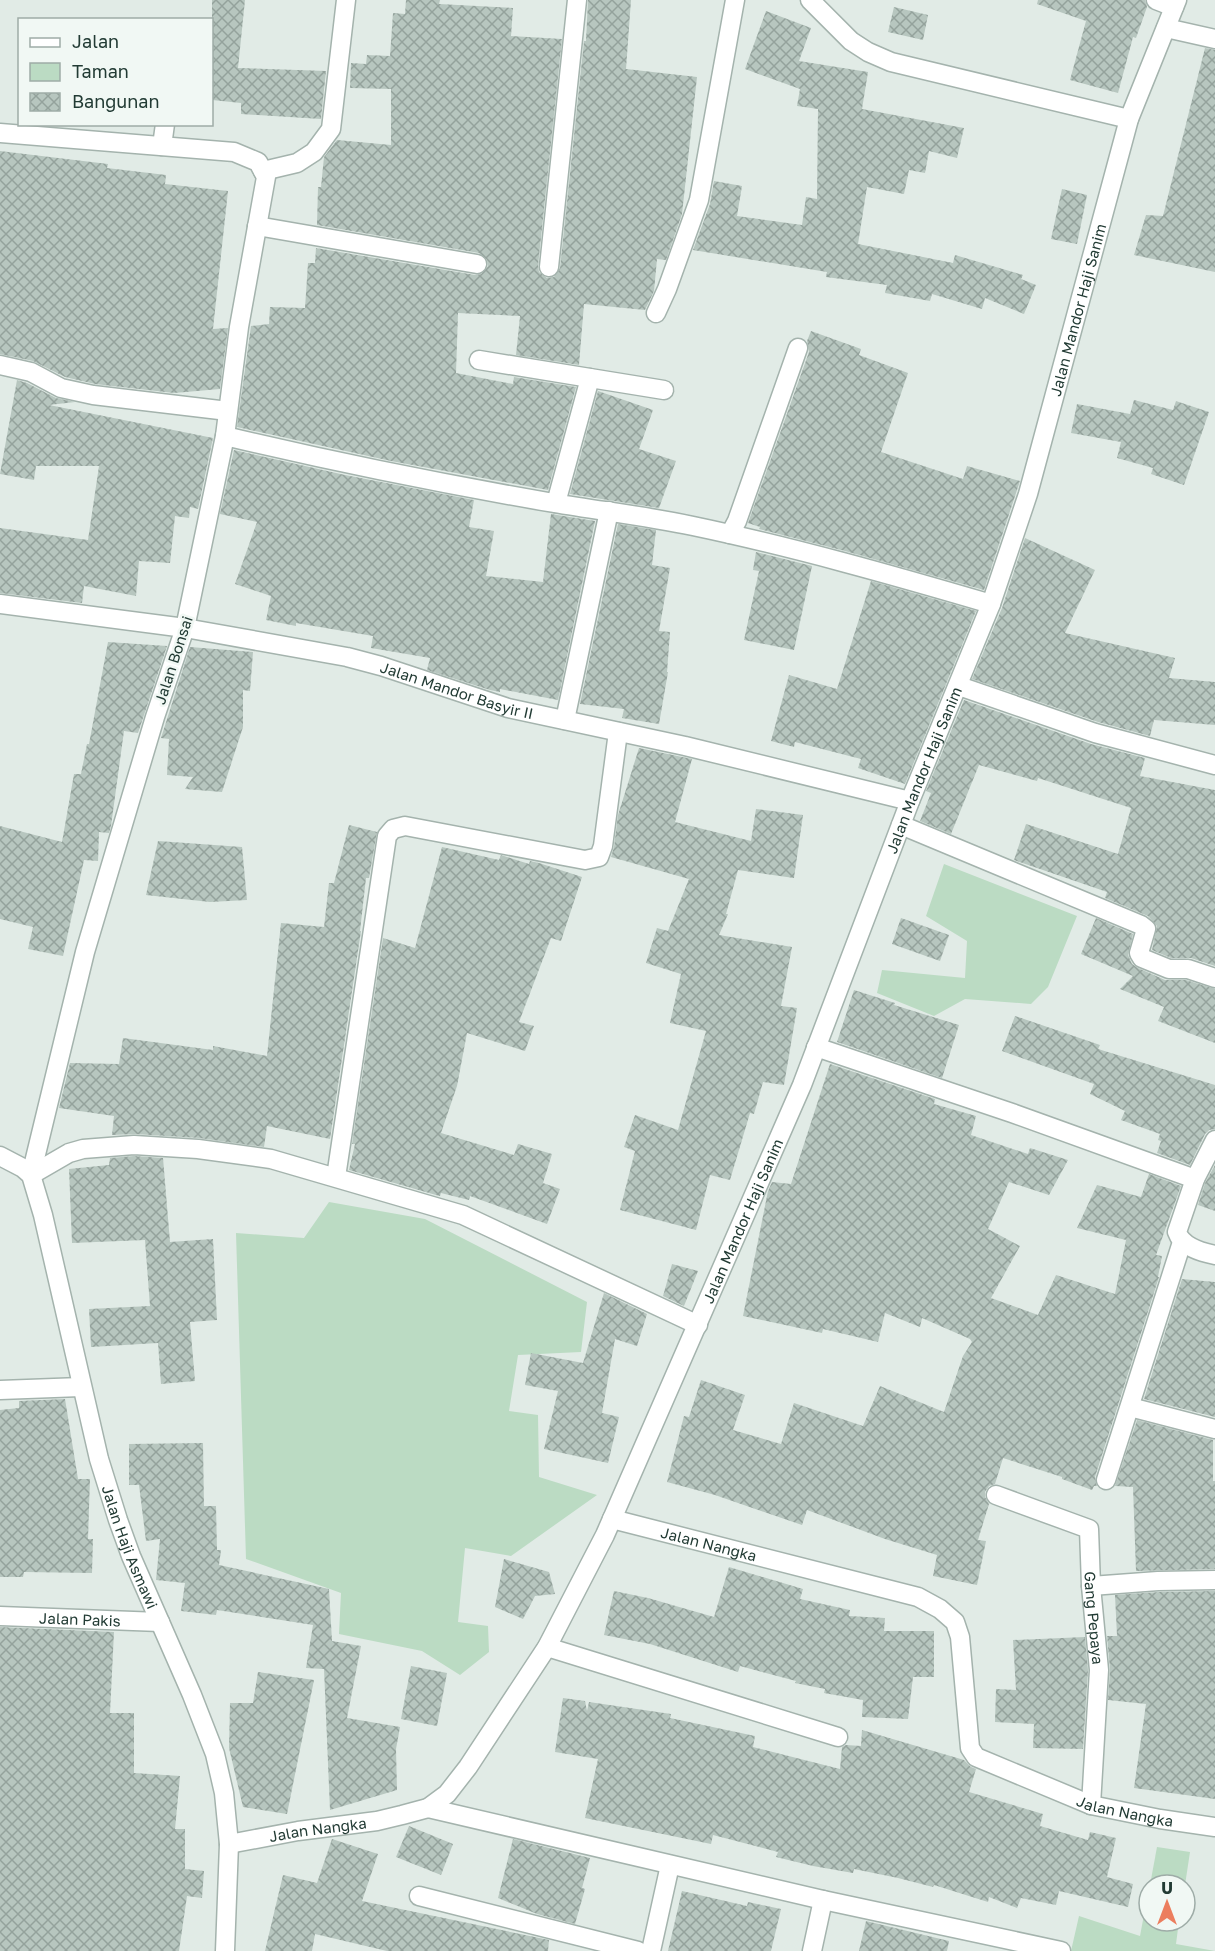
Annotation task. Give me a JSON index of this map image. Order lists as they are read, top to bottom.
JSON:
{
  "streets": {
    "street": [
      "Jalan Mandor Haji Sanim",
      "Jalan Bonsai",
      "Jalan Mandor Basyir II",
      "Jalan Nangka",
      "Jalan Haji Asmawi",
      "Gang Pepaya",
      "Jalan Pakis"
    ]
  },
  "crossings": [
    ["Jalan Mandor Haji Sanim", "Jalan Mandor Basyir II"],
    ["Jalan Mandor Haji Sanim", "Jalan Nangka"],
    ["Jalan Bonsai", "Jalan Mandor Basyir II"],
    ["Jalan Bonsai", "Jalan Haji Asmawi"],
    ["Jalan Nangka", "Jalan Haji Asmawi"],
    ["Jalan Nangka", "Gang Pepaya"],
    ["Jalan Haji Asmawi", "Jalan Pakis"]
  ],
  "legend": ["Jalan", "Taman", "Bangunan"],
  "north": "top"
}
